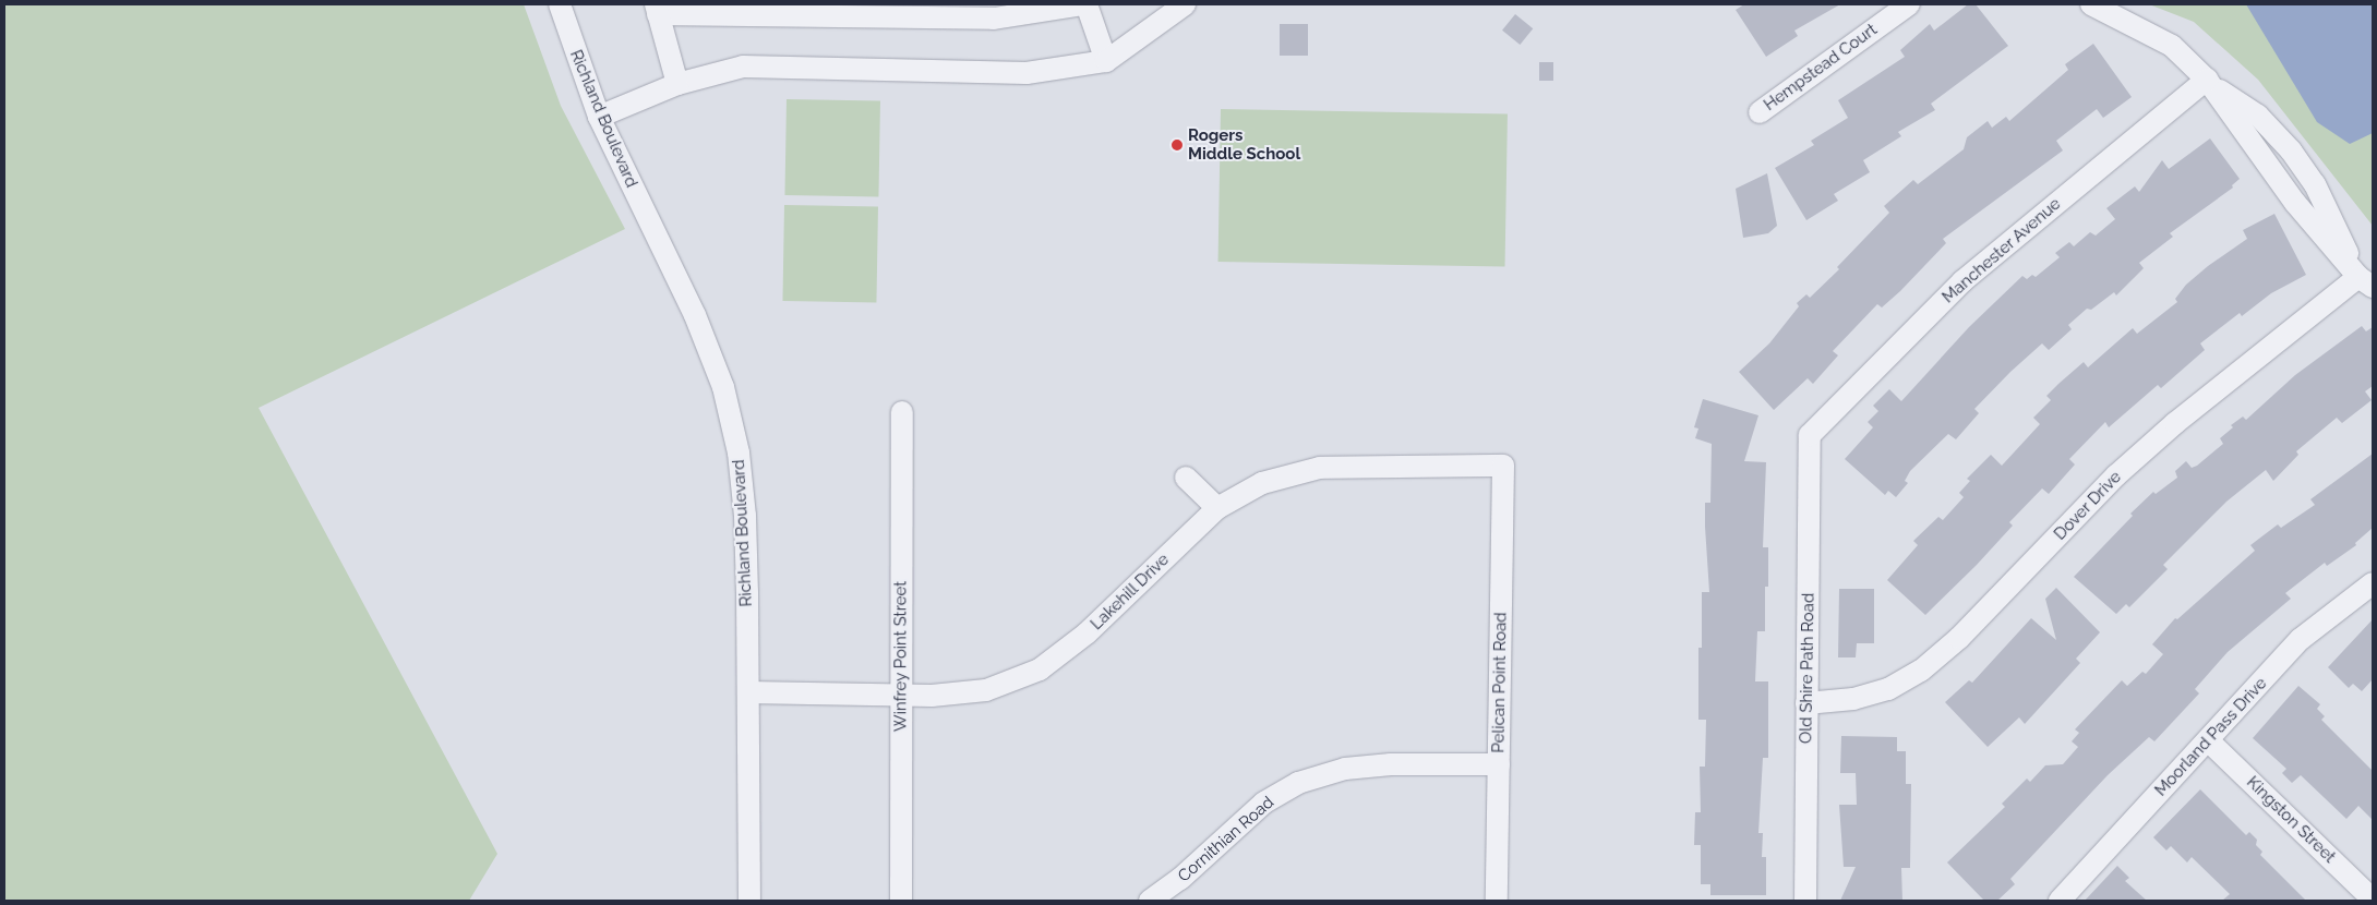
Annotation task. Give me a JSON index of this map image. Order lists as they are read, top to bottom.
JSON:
{
  "streets": {
    "street": [
      "Hempstead Court",
      "Richland Boulevard",
      "Manchester Avenue",
      "Dover Drive",
      "Lakehill Drive",
      "Winfrey Point Street",
      "Old Shire Path Road",
      "Pelican Point Road",
      "Moorland Pass Drive",
      "Kingston Street",
      "Cornithian Road"
    ]
  },
  "crossings": [
    ["Richland Boulevard", "Lakehill Drive"],
    ["Manchester Avenue", "Old Shire Path Road"],
    ["Dover Drive", "Old Shire Path Road"],
    ["Lakehill Drive", "Winfrey Point Street"],
    ["Lakehill Drive", "Pelican Point Road"],
    ["Pelican Point Road", "Cornithian Road"],
    ["Moorland Pass Drive", "Kingston Street"]
  ],
  "places": ["Rogers Middle School"]
}
